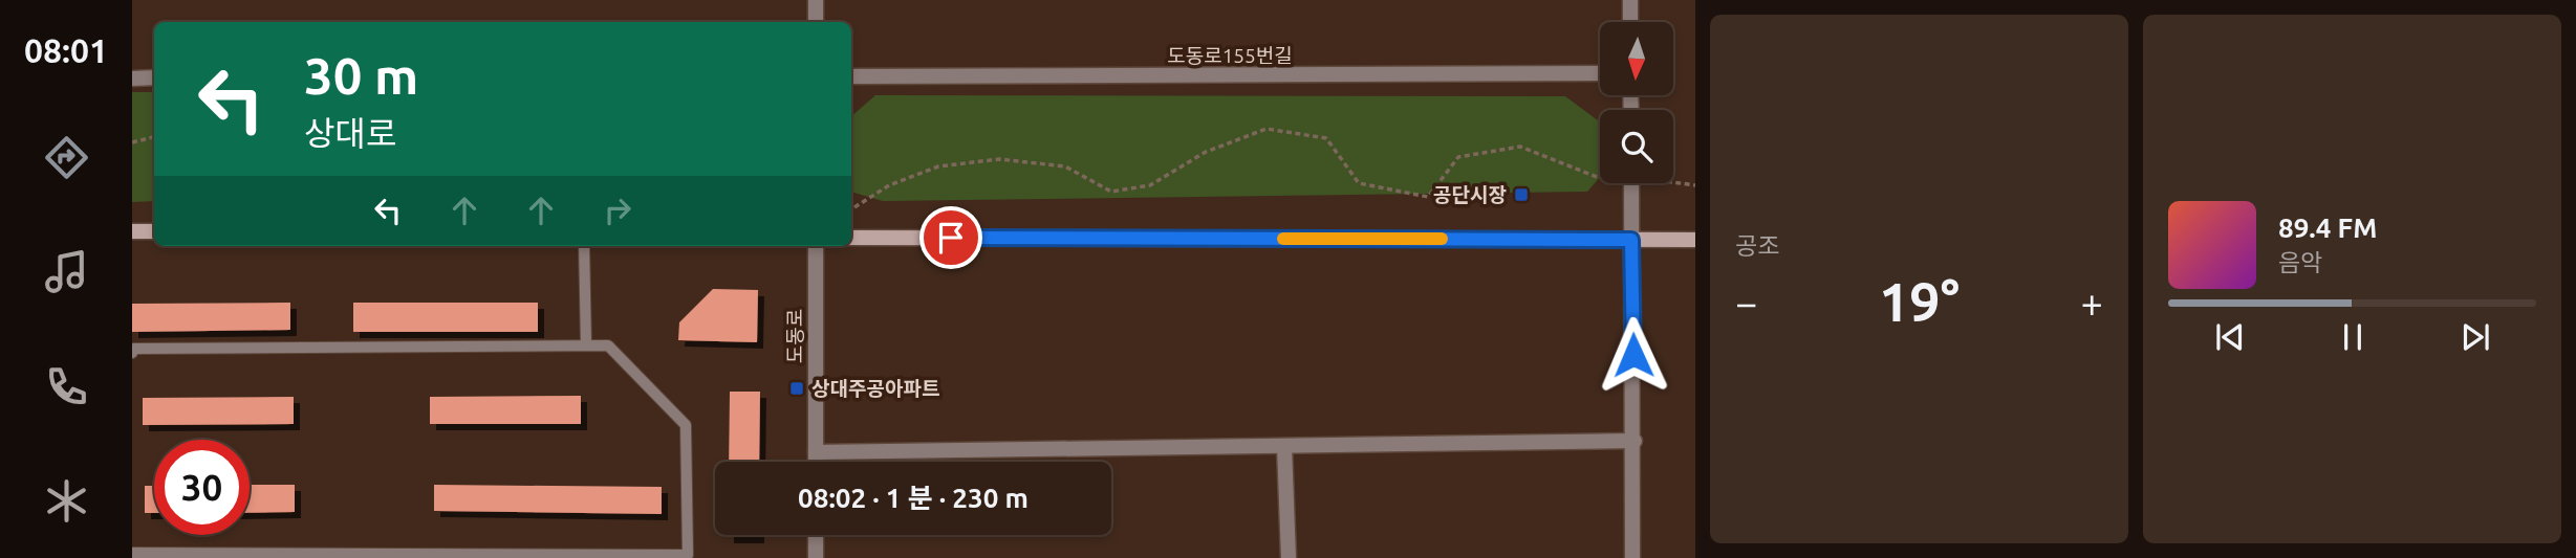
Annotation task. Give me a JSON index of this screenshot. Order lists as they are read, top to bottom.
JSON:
{
  "streets": {
    "street": ["도동로155번길", "도동로"]
  },
  "places": {
    "transit": ["공단시장", "상대주공아파트"]
  },
  "north": "bottom",
  "page": {
    "tabs": "08:01",
    "tile": "공조",
    "turn": ["30 m", "상대로"],
    "song": ["89.4 FM", "음악"],
    "heat": ["−", "19°", "+"],
    "limit": "30",
    "trip": "08:02 · 1 분 · 230 m"
  }
}
